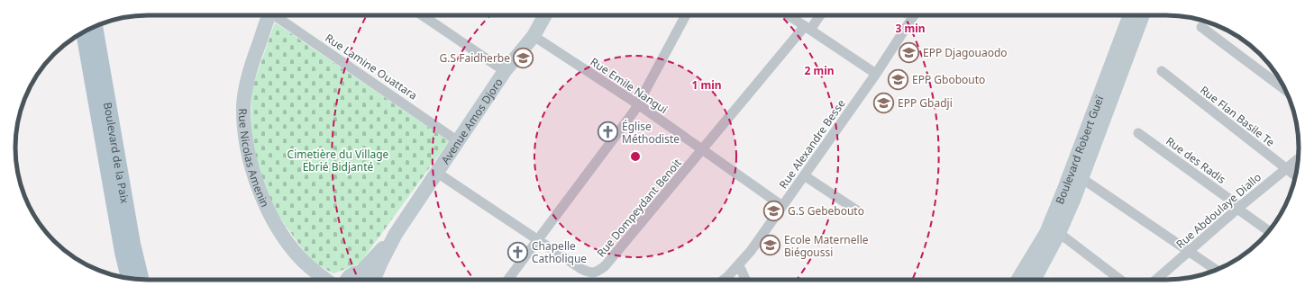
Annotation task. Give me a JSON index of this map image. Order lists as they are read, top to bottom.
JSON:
{
  "streets": {
    "main road": ["Boulevard de la Paix"],
    "street": [
      "Rue Lamine Ouattara",
      "Rue Emile Nangui",
      "Rue Flan Basile Te",
      "Avenue Amos Djoro",
      "Rue Alexandre Besse",
      "Boulevard Robert Gueï",
      "Rue Nicolas Amenin",
      "Rue des Radis",
      "Rue Dompeydant Benoit",
      "Rue Abdoulaye Diallo"
    ]
  },
  "crossings": [
    ["Rue Lamine Ouattara", "Avenue Amos Djoro"],
    ["Rue Emile Nangui", "Avenue Amos Djoro"],
    ["Rue Emile Nangui", "Rue Alexandre Besse"],
    ["Rue Emile Nangui", "Rue Dompeydant Benoit"],
    ["Rue Flan Basile Te", "Rue Abdoulaye Diallo"],
    ["Avenue Amos Djoro", "Rue Dompeydant Benoit"],
    ["Rue des Radis", "Rue Abdoulaye Diallo"]
  ],
  "parks": ["Cimetière du Village Ebrié Bidjanté"],
  "places": {
    "school or university": [
      "EPP Djagouaodo",
      "G.S Faidherbe",
      "EPP Gbobouto",
      "EPP Gbadji",
      "G.S Gebebouto",
      "Ecole Maternelle Biégoussi"
    ],
    "church": ["Église Méthodiste", "Chapelle Catholique"]
  },
  "rings": ["3 min", "2 min", "1 min"]
}
